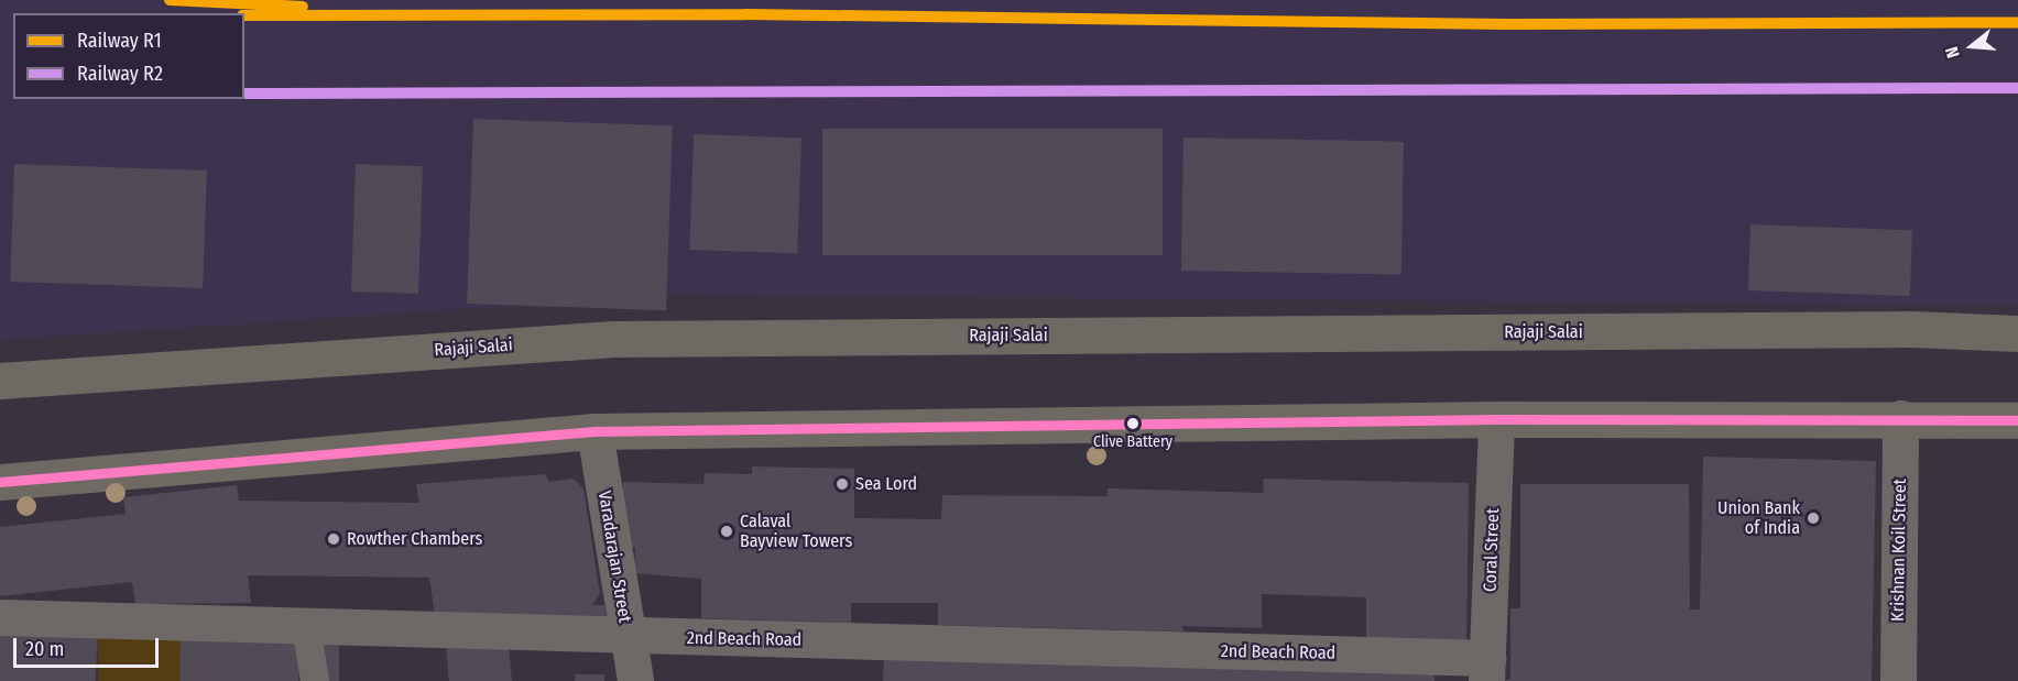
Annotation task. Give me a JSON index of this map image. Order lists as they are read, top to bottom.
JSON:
{
  "streets": {
    "main road": ["Rajaji Salai"],
    "street": [
      "Coral Street",
      "Krishnan Koil Street",
      "Varadarajan Street",
      "2nd Beach Road"
    ]
  },
  "crossings": [
    ["Coral Street", "2nd Beach Road"],
    ["Varadarajan Street", "2nd Beach Road"]
  ],
  "places": [
    "Clive Battery",
    "Sea Lord",
    "Union Bank of India",
    "Calaval Bayview Towers",
    "Rowther Chambers"
  ],
  "lines": ["rail line R1", "rail line R2"],
  "legend": ["Railway R1", "Railway R2"],
  "scale_bar": "20 m",
  "north": "left"
}
